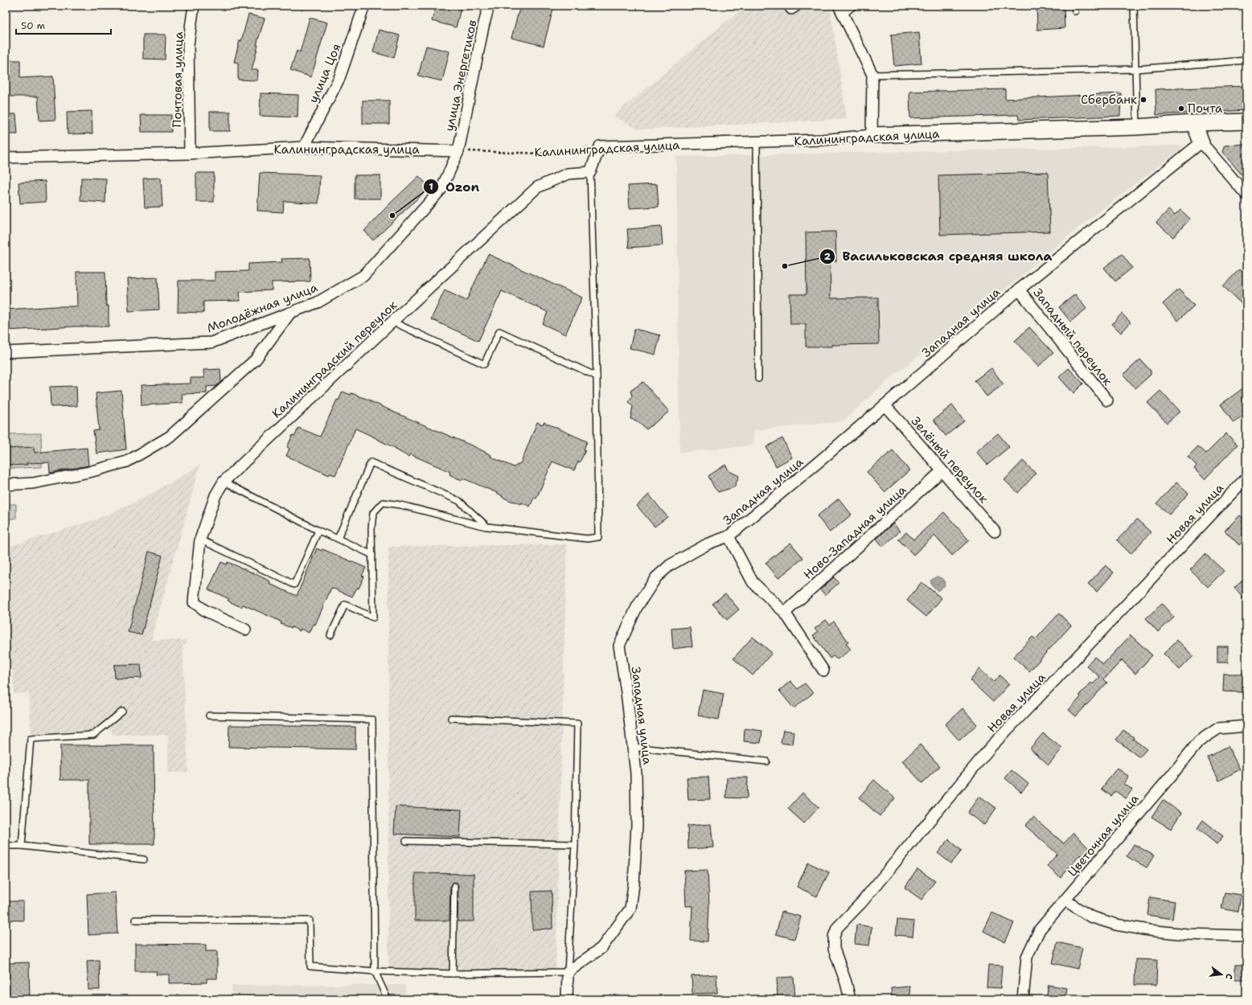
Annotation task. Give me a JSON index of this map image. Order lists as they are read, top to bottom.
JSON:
{
  "streets": {
    "street": [
      "улица Цоя",
      "улица Энергетиков",
      "Почтовая улица",
      "Калининградская улица",
      "Молодёжная улица",
      "Западная улица",
      "Западный переулок",
      "Калининградский переулок",
      "Зелёный переулок",
      "Новая улица",
      "Ново-Западная улица",
      "Цветочная улица"
    ]
  },
  "crossings": [
    ["улица Цоя", "Калининградская улица"],
    ["улица Энергетиков", "Калининградская улица"],
    ["улица Энергетиков", "Молодёжная улица"],
    ["Почтовая улица", "Калининградская улица"],
    ["Калининградская улица", "Молодёжная улица"],
    ["Западная улица", "Западный переулок"],
    ["Западная улица", "Зелёный переулок"],
    ["Зелёный переулок", "Ново-Западная улица"]
  ],
  "places": [
    "Сбербанк",
    "Почта",
    "Ozon",
    "Васильковская средняя школа"
  ],
  "scale_bar": "50 m",
  "north": "right"
}
